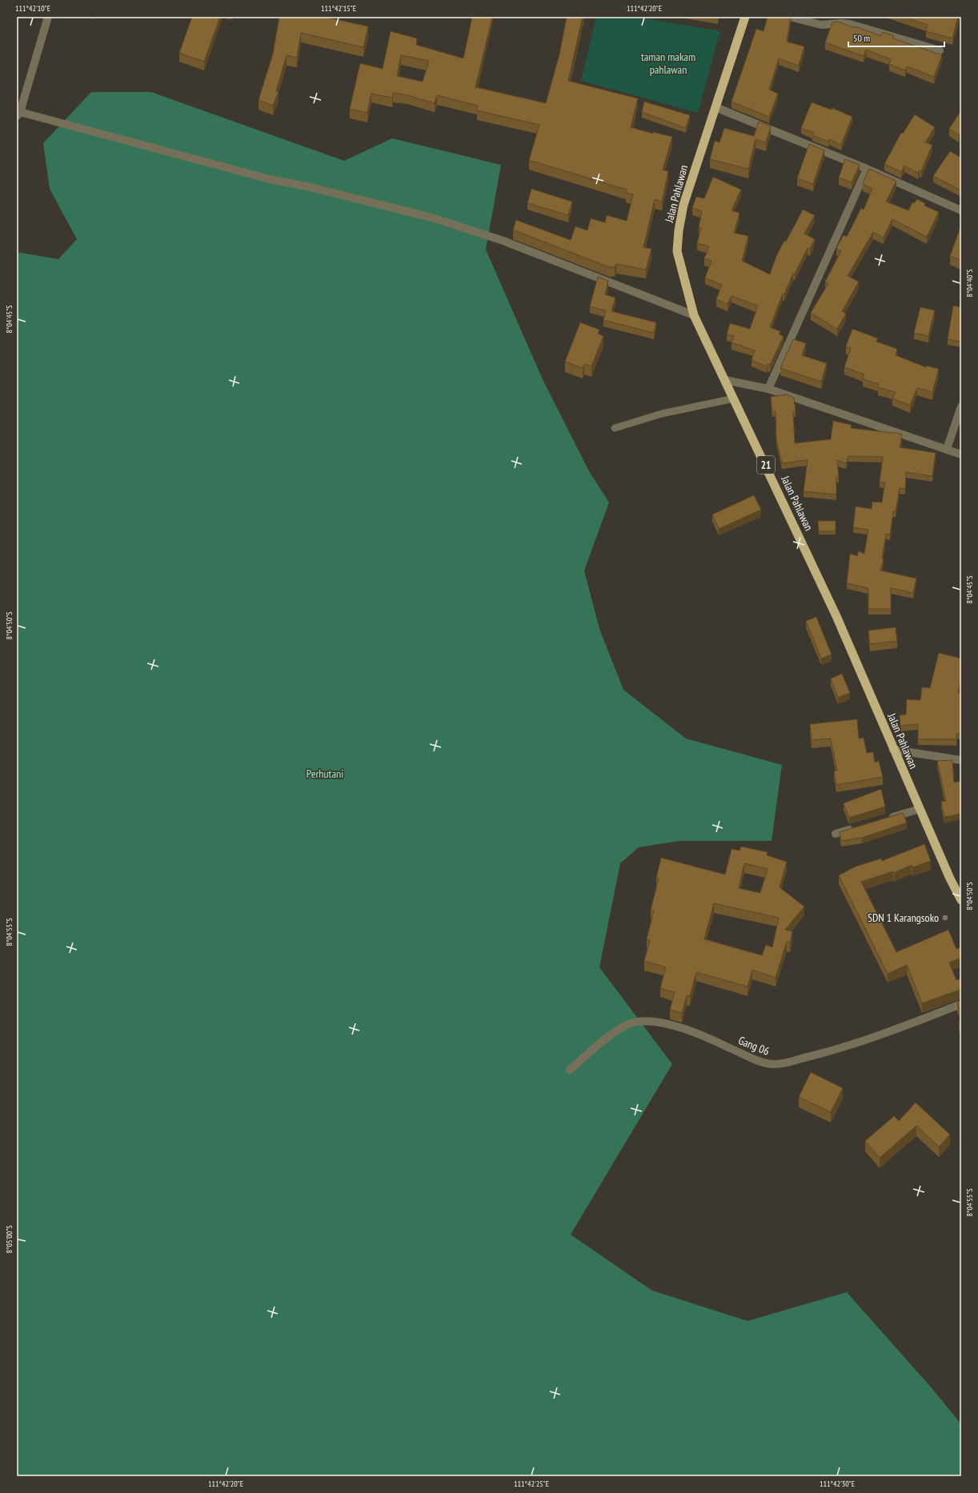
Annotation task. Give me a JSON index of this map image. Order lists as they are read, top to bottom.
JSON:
{
  "streets": {
    "highway": ["Jalan Pahlawan", "21"],
    "street": ["Gang 06"]
  },
  "parks": ["taman makam pahlawan", "Perhutani"],
  "places": ["SDN 1 Karangsoko"],
  "scale_bar": "50 m",
  "coordinates": [
    "111°42'10\"E",
    "111°42'15\"E",
    "111°42'20\"E",
    "8°04'40\"S",
    "8°04'45\"S",
    "8°04'50\"S",
    "8°04'55\"S",
    "8°05'00\"S",
    "111°42'25\"E",
    "111°42'30\"E"
  ]
}
